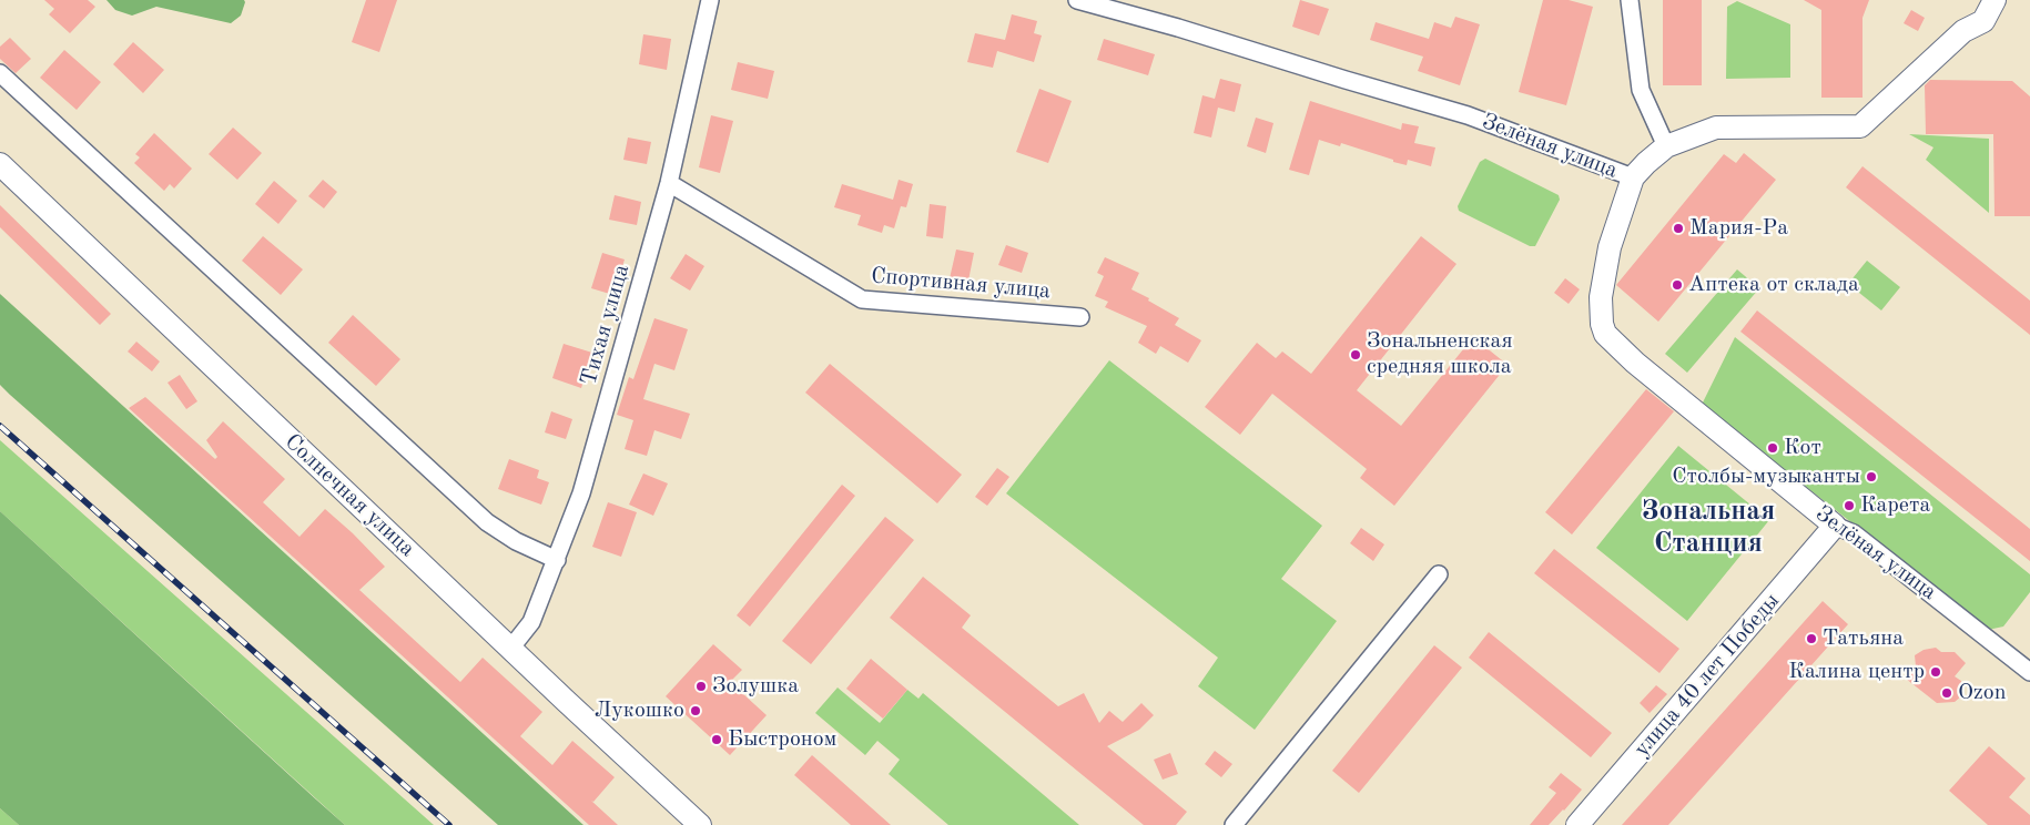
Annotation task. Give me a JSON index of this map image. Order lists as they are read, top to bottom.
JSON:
{
  "streets": {
    "street": [
      "Зелёная улица",
      "Спортивная улица",
      "Тихая улица",
      "Солнечная улица",
      "улица 40 лет Победы"
    ]
  },
  "crossings": [
    ["Зелёная улица", "улица 40 лет Победы"],
    ["Спортивная улица", "Тихая улица"],
    ["Тихая улица", "Солнечная улица"]
  ],
  "districts": ["Зональная Станция"],
  "places": [
    "Мария-Ра",
    "Аптека от склада",
    "Зональненская средняя школа",
    "Кот",
    "Столбы-музыканты",
    "Карета",
    "Татьяна",
    "Калина центр",
    "Золушка",
    "Ozon",
    "Лукошко",
    "Быстроном"
  ]
}
